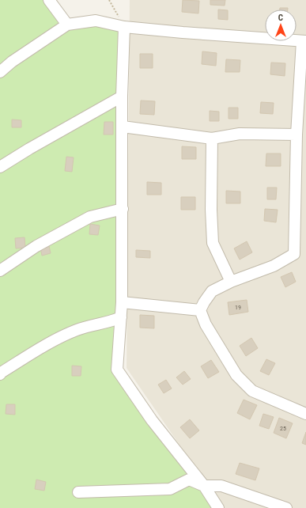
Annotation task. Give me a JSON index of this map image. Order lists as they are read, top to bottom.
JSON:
{
  "house_numbers": ["19", "25"],
  "north": "top"
}
